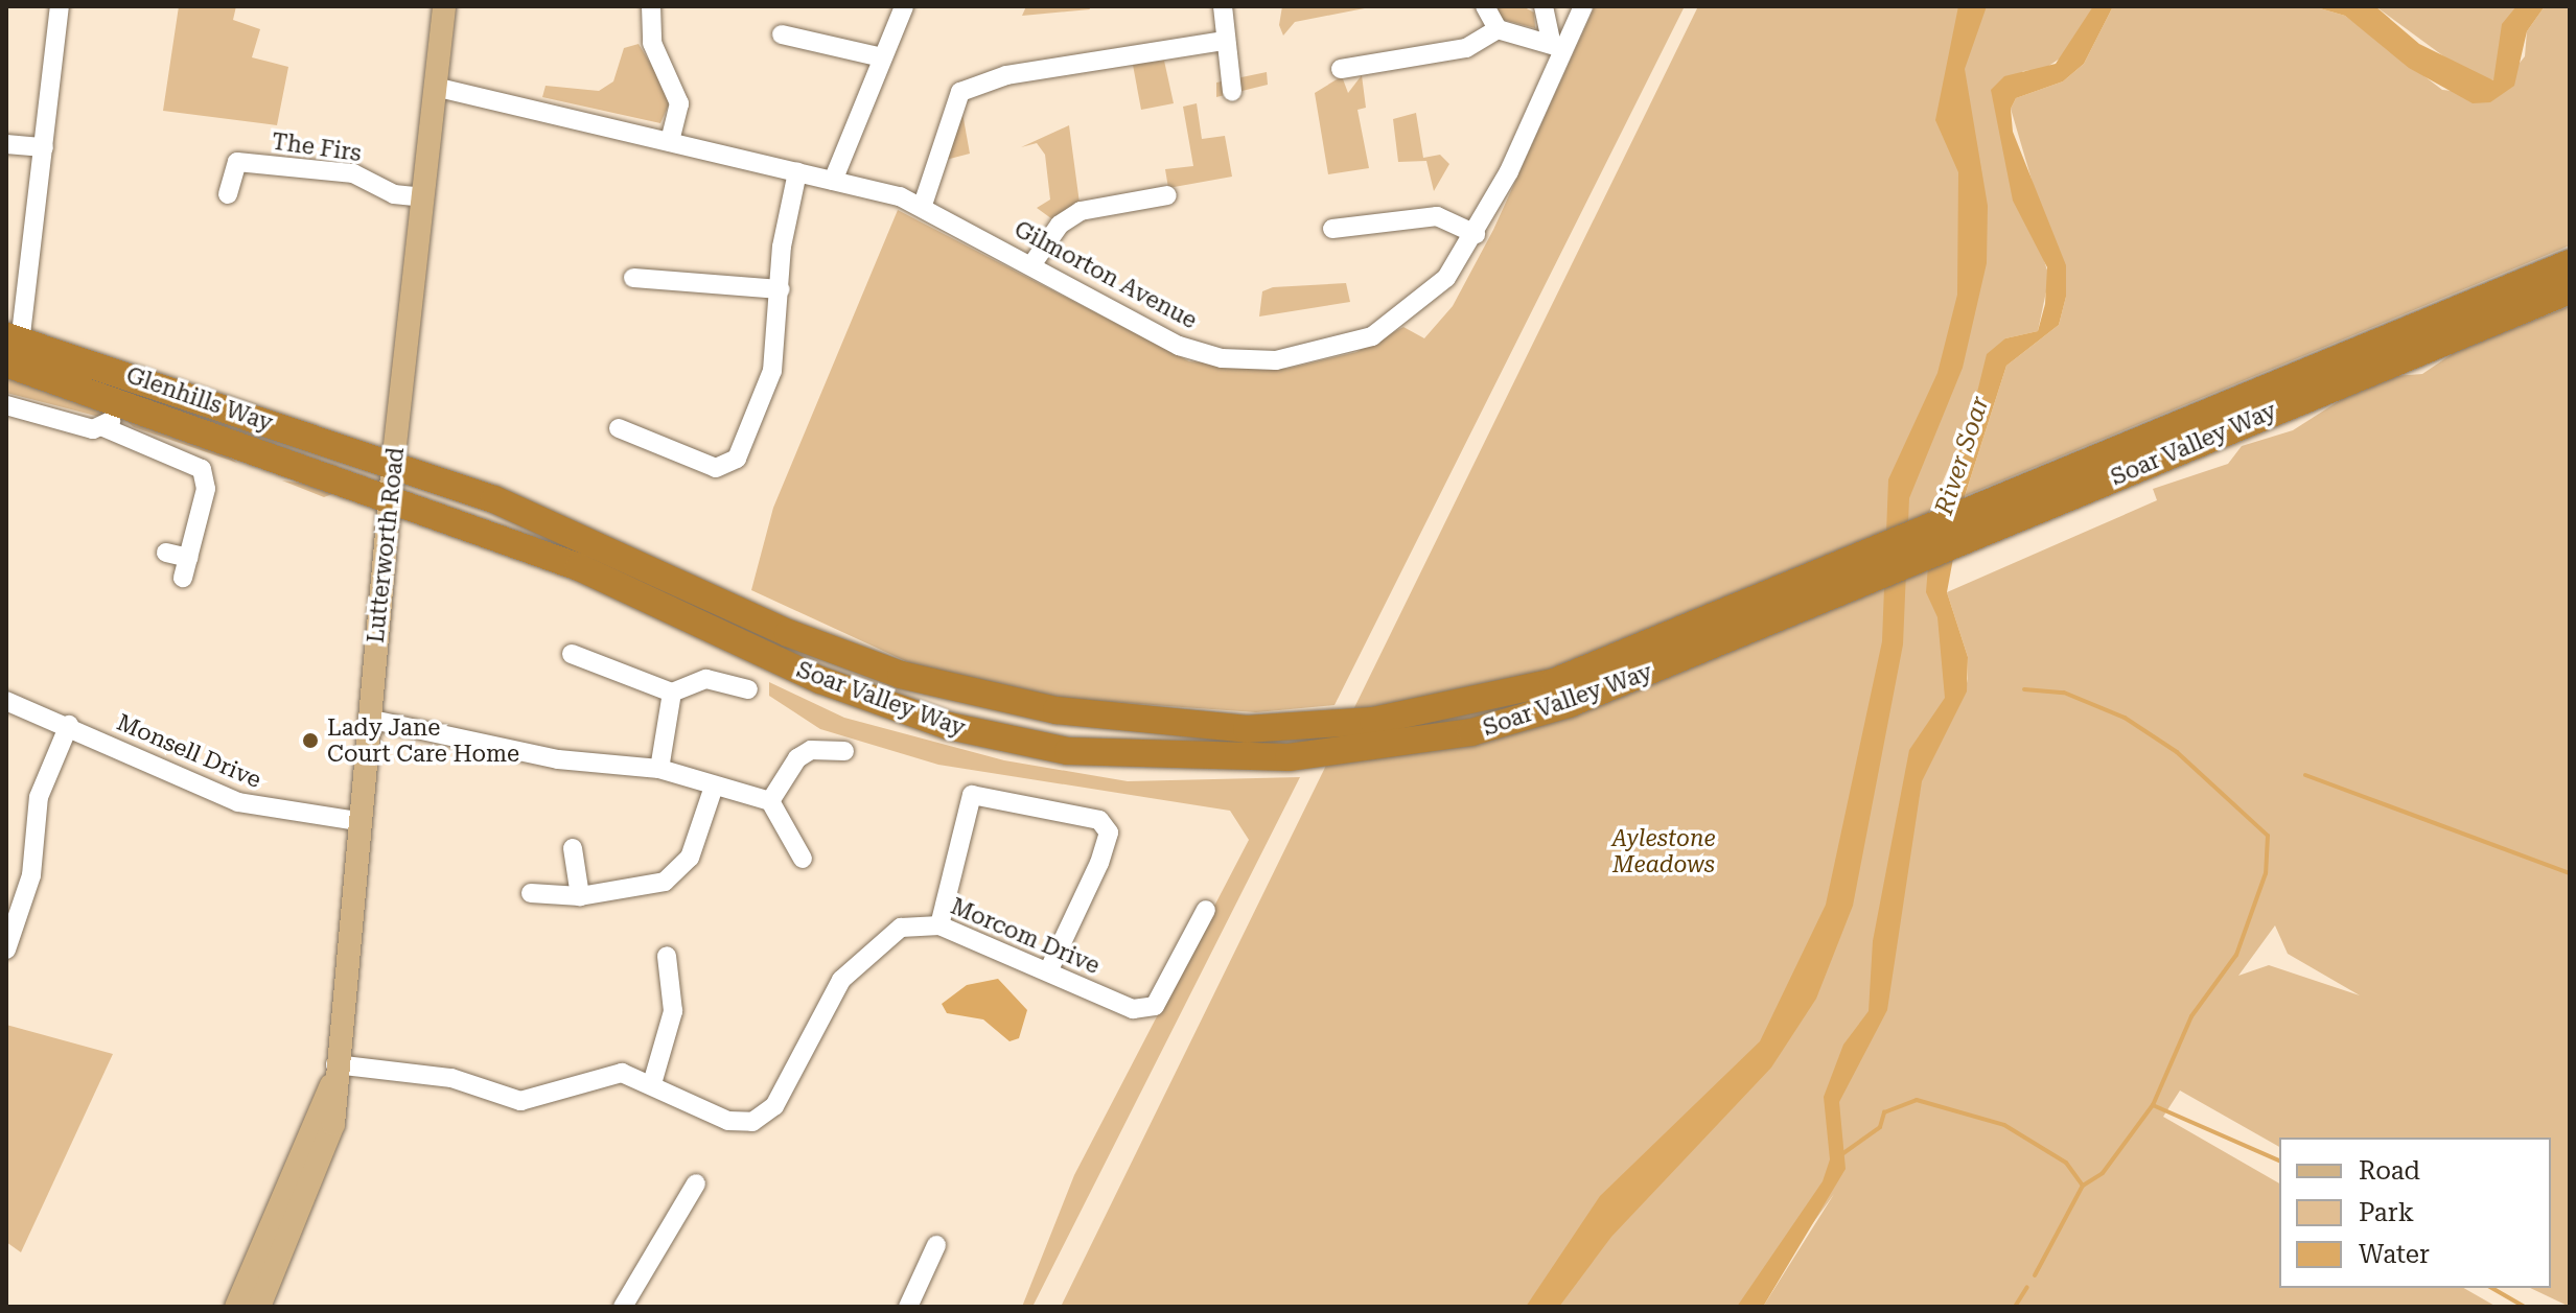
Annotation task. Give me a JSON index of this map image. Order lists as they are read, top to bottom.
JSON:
{
  "streets": {
    "highway": ["Glenhills Way", "Soar Valley Way"],
    "main road": ["Lutterworth Road"],
    "street": [
      "The Firs",
      "Gilmorton Avenue",
      "Monsell Drive",
      "Morcom Drive"
    ]
  },
  "crossings": [
    ["The Firs", "Lutterworth Road"],
    ["Gilmorton Avenue", "Lutterworth Road"],
    ["Glenhills Way", "Soar Valley Way"],
    ["Glenhills Way", "Lutterworth Road"],
    ["Soar Valley Way", "Lutterworth Road"],
    ["Lutterworth Road", "Monsell Drive"],
    ["Lutterworth Road", "Morcom Drive"]
  ],
  "water": ["River Soar"],
  "parks": ["Aylestone Meadows"],
  "places": ["Lady Jane Court Care Home"],
  "legend": ["Road", "Park", "Water"]
}
